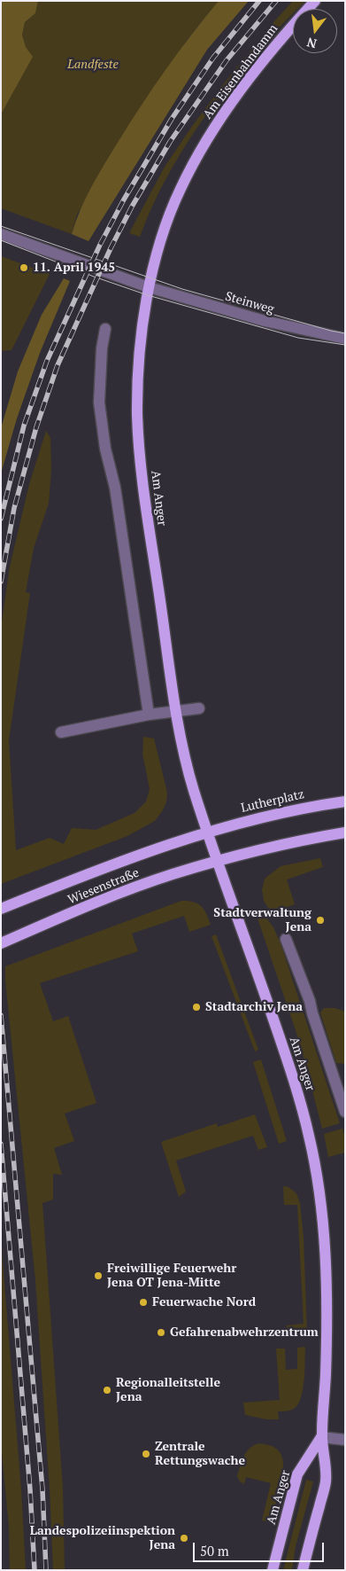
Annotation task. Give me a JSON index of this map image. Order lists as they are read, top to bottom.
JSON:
{
  "streets": {
    "main road": [
      "Am Eisenbahndamm",
      "Am Anger",
      "Lutherplatz",
      "Wiesenstraße"
    ],
    "street": ["Steinweg"]
  },
  "crossings": [
    ["Am Eisenbahndamm", "Steinweg"],
    ["Am Eisenbahndamm", "Am Anger"],
    ["Steinweg", "Am Anger"],
    ["Am Anger", "Lutherplatz"],
    ["Am Anger", "Wiesenstraße"],
    ["Lutherplatz", "Wiesenstraße"]
  ],
  "parks": ["Landfeste"],
  "places": [
    "11. April 1945",
    "Stadtverwaltung Jena",
    "Stadtarchiv Jena",
    "Freiwillige Feuerwehr Jena OT Jena-Mitte",
    "Feuerwache Nord",
    "Gefahrenabwehrzentrum",
    "Regionalleitstelle Jena",
    "Zentrale Rettungswache",
    "Landespolizeiinspektion Jena"
  ],
  "scale_bar": "50 m",
  "north": "bottom"
}
